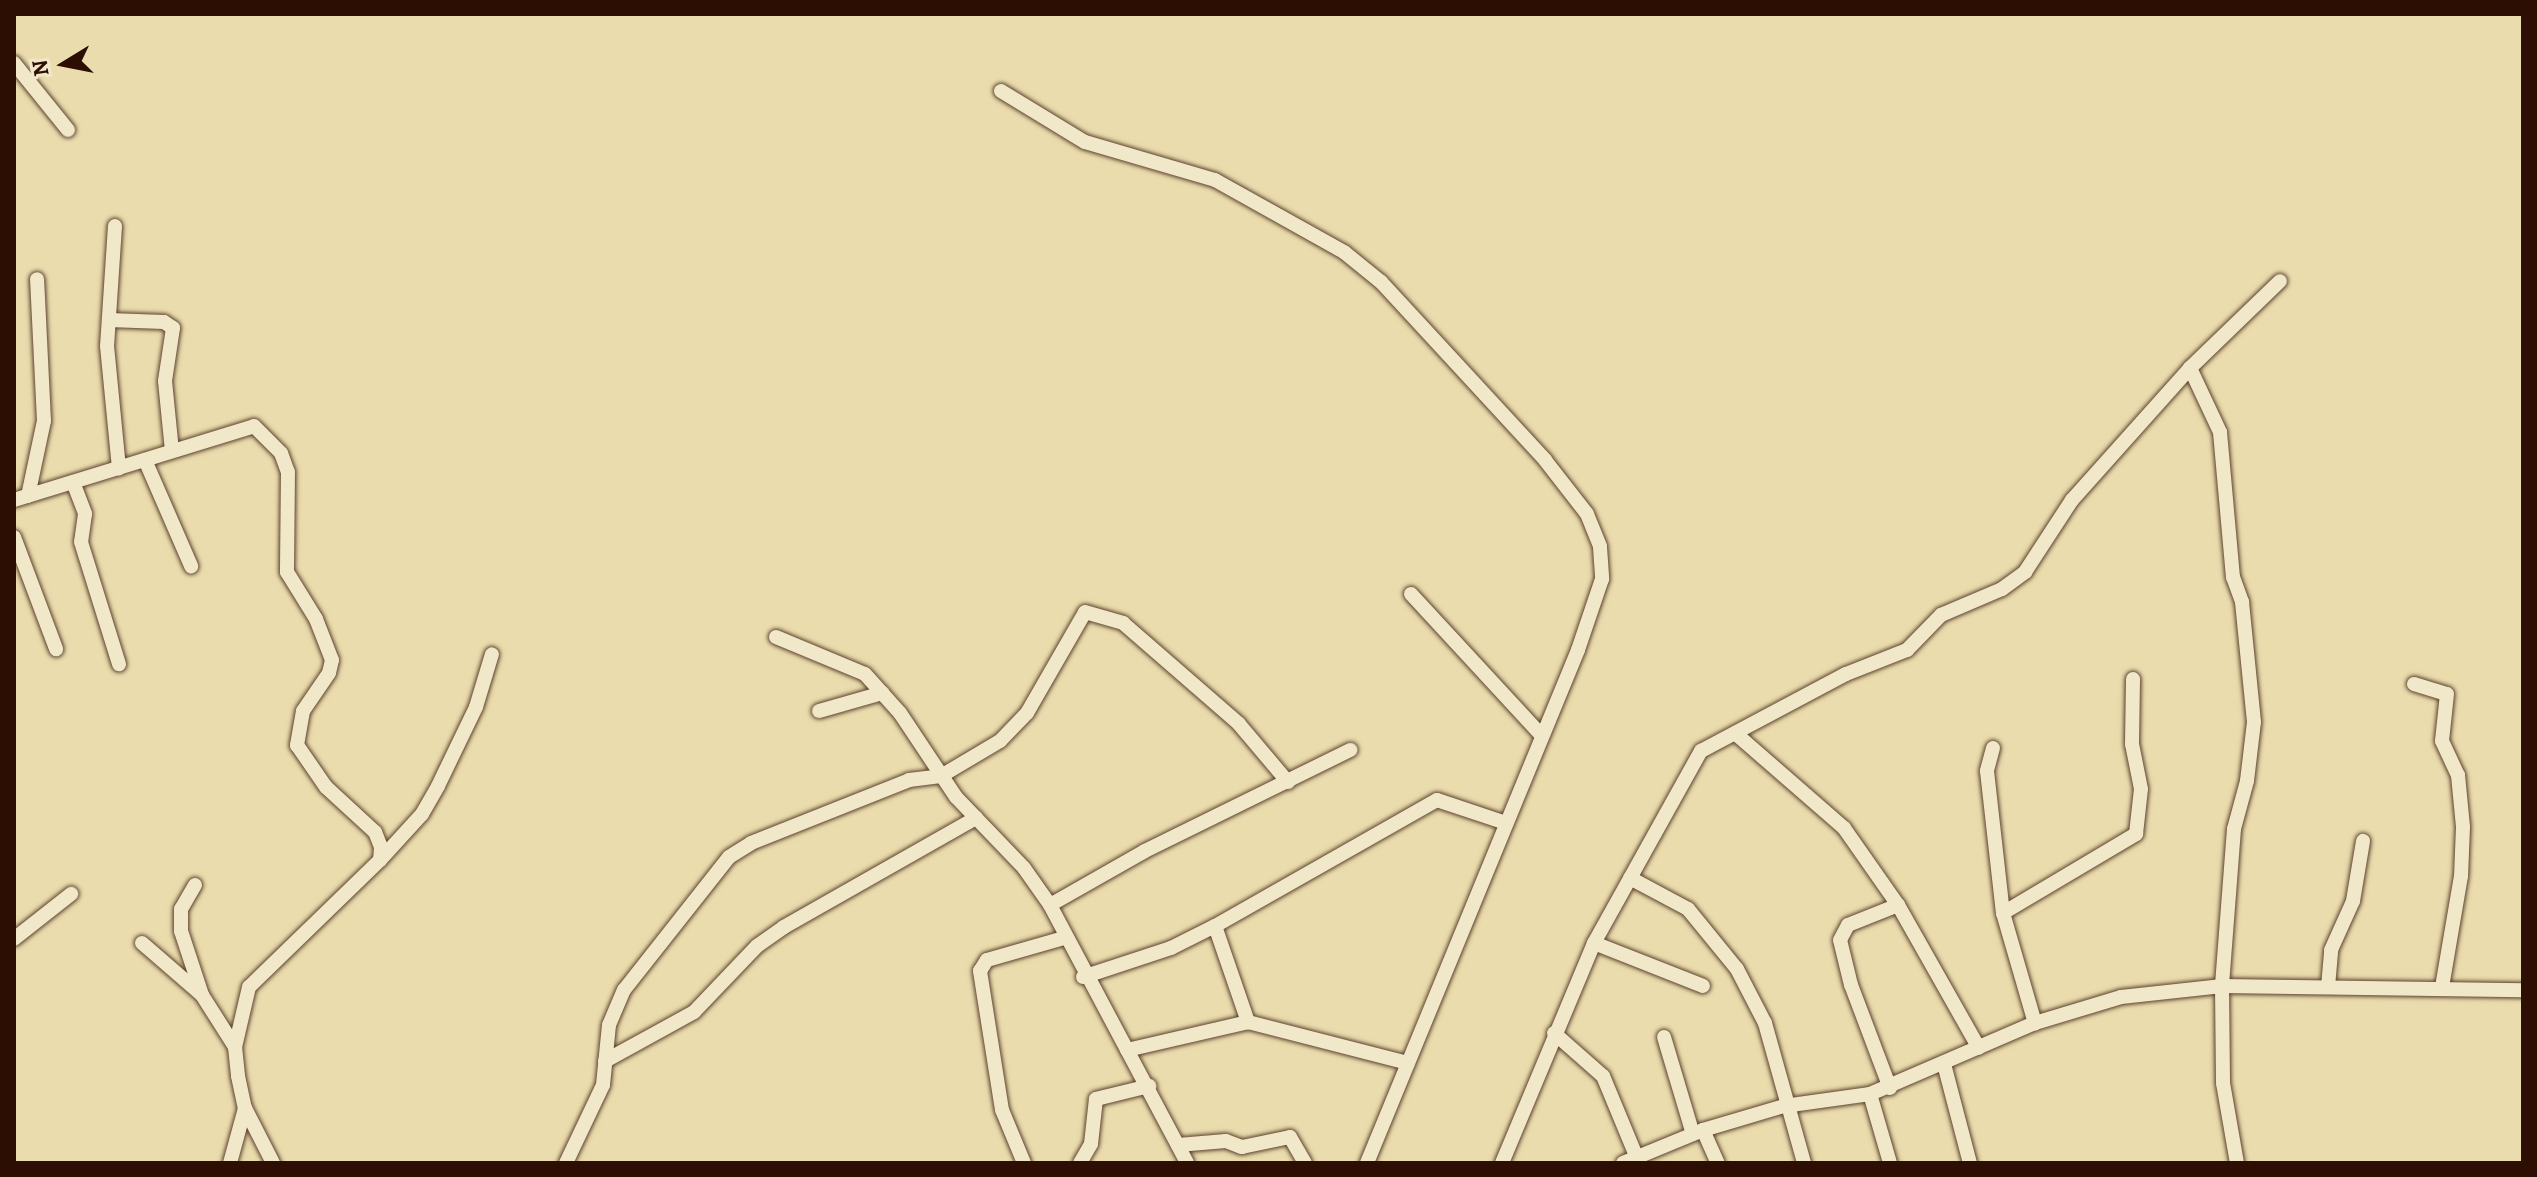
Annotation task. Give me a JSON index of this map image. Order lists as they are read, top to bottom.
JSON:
{
  "north": "left"
}
